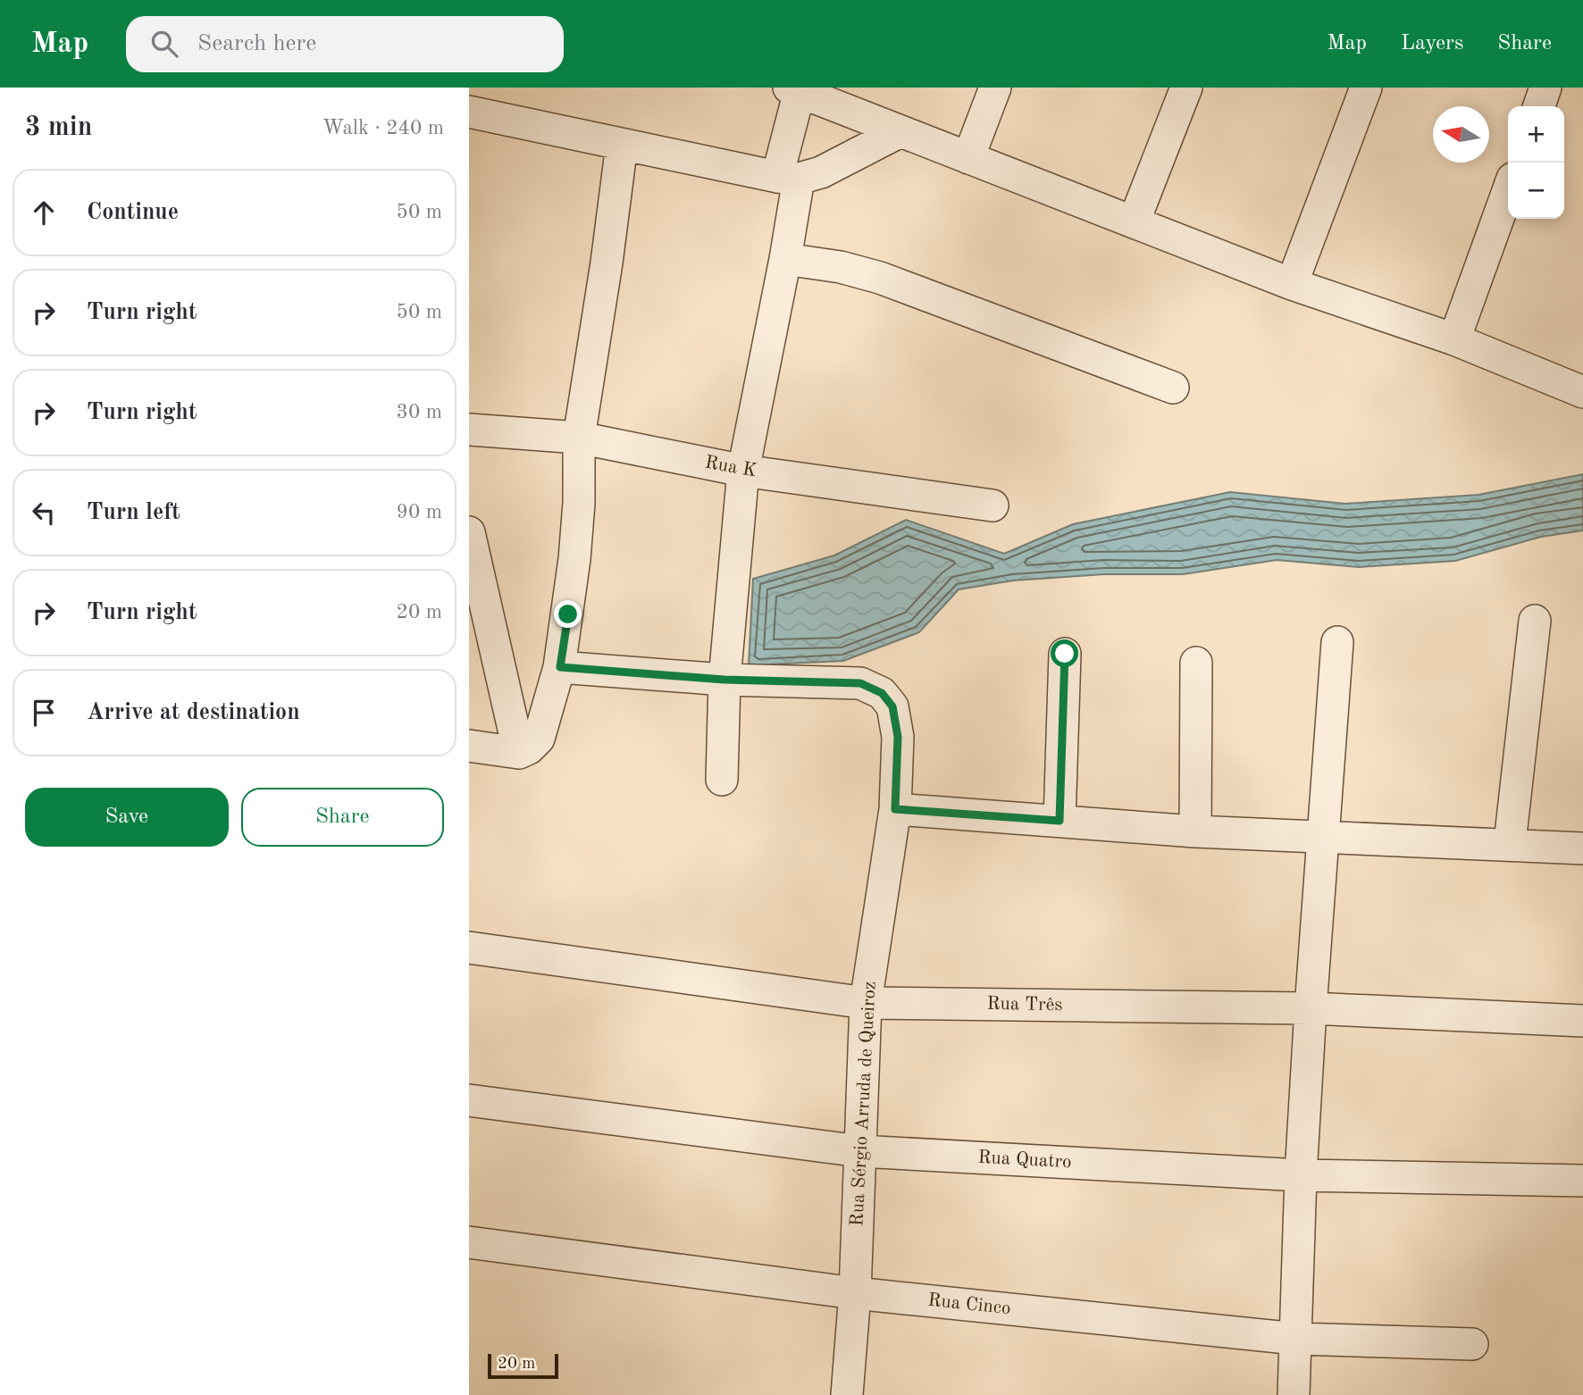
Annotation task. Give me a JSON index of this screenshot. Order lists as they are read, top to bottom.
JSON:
{
  "streets": {
    "street": [
      "Rua K",
      "Rua Três",
      "Rua Sérgio Arruda de Queiroz",
      "Rua Quatro",
      "Rua Cinco"
    ]
  },
  "crossings": [
    ["Rua Três", "Rua Sérgio Arruda de Queiroz"],
    ["Rua Sérgio Arruda de Queiroz", "Rua Quatro"],
    ["Rua Sérgio Arruda de Queiroz", "Rua Cinco"]
  ],
  "scale_bar": "20 m",
  "north": "left",
  "page": {
    "header": "Map",
    "search": "Search here",
    "nav": ["Map", "Layers", "Share"],
    "heading": ["3 min", "Walk · 240 m"],
    "map_buttons": ["+", "−"],
    "list": [
      ["Continue", "50 m"],
      ["Turn right", "50 m"],
      ["Turn right", "30 m"],
      ["Turn left", "90 m"],
      ["Turn right", "20 m"],
      "Arrive at destination"
    ],
    "buttons": ["Save", "Share"],
    "scale": "20 m"
  }
}
